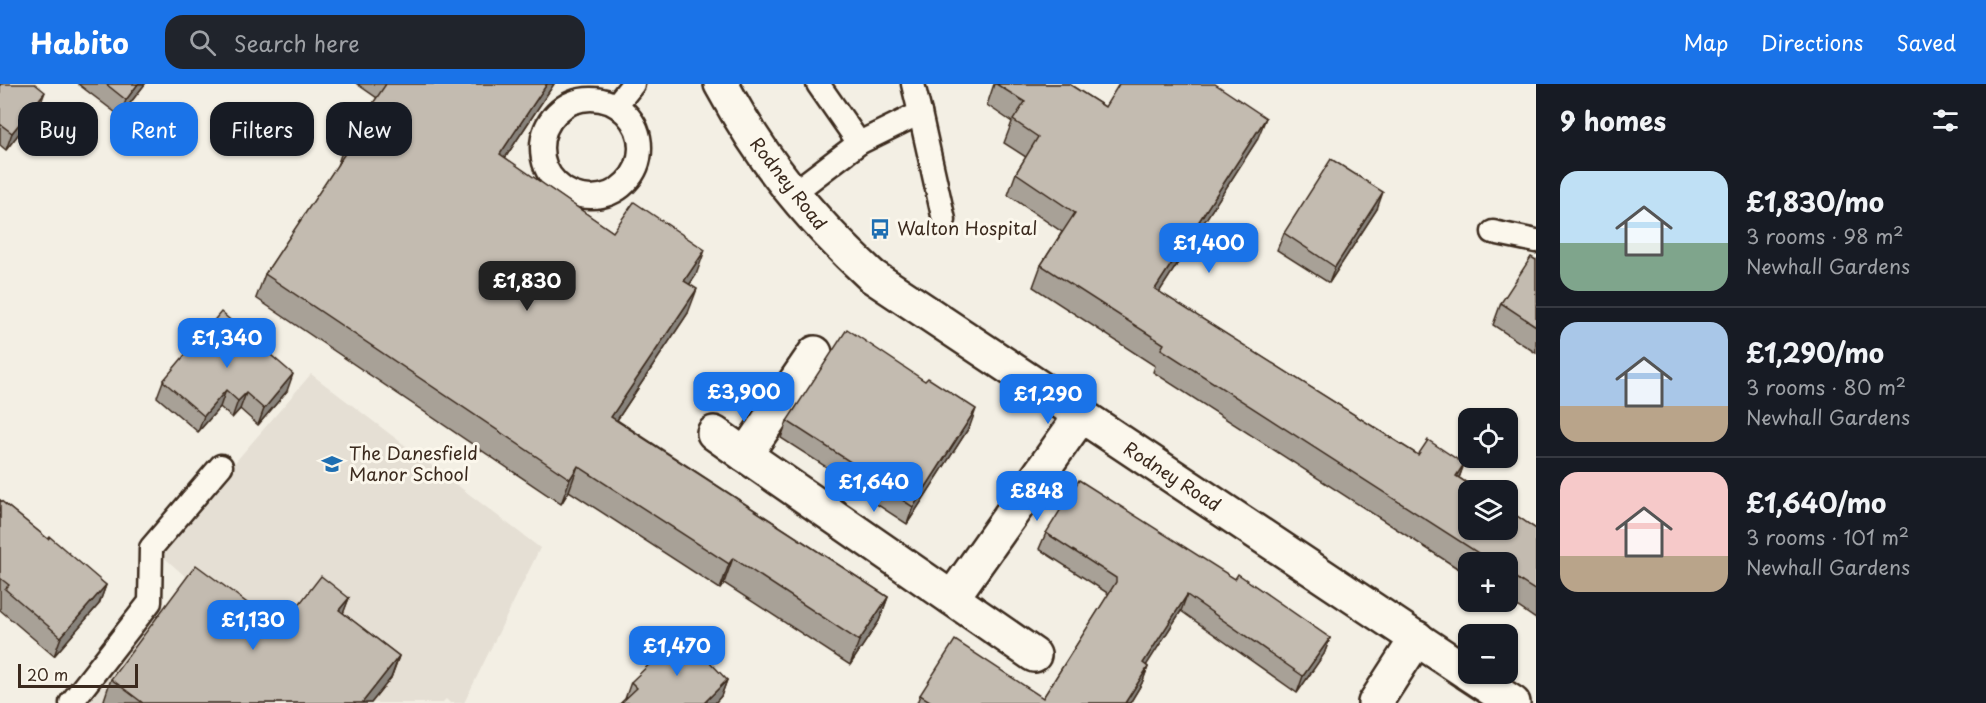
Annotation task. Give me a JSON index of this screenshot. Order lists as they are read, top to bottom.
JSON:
{
  "streets": {
    "street": ["Rodney Road"]
  },
  "places": {
    "bus stop": ["Walton Hospital"],
    "school or university": ["The Danesfield Manor School"]
  },
  "scale_bar": "20 m",
  "page": {
    "header": "Habito",
    "search": "Search here",
    "nav": ["Map", "Directions", "Saved"],
    "heading": "9 homes",
    "chip": [
      "Buy",
      "Rent",
      "Filters",
      "New"
    ],
    "list": [
      {
        "name": "£1,830/mo",
        "note": "3 rooms · 98 m² · Newhall Gardens"
      },
      {
        "name": "£1,290/mo",
        "note": "3 rooms · 80 m² · Newhall Gardens"
      },
      {
        "name": "£1,640/mo",
        "note": "3 rooms · 101 m² · Newhall Gardens"
      }
    ],
    "price": [
      "£1,400",
      "£1,830",
      "£1,340",
      "£3,900",
      "£1,290",
      "£1,640",
      "£848",
      "£1,130",
      "£1,470"
    ],
    "map_buttons": ["+", "−"],
    "scale": "20 m"
  }
}
